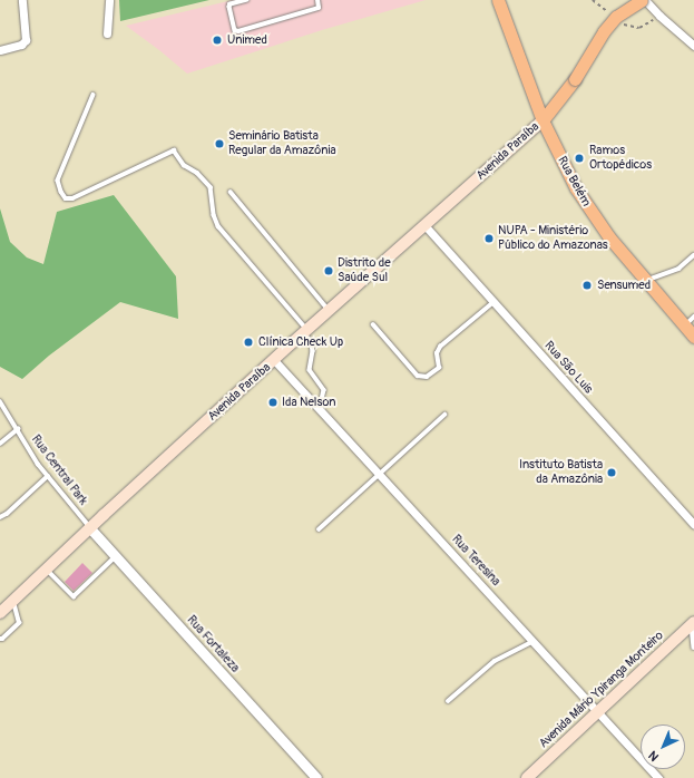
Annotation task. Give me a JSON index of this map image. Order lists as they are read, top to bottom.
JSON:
{
  "streets": {
    "main road": ["Avenida Paraíba", "Rua Belém", "Avenida Mário Ypiranga Monteiro"],
    "street": ["Rua São Luis", "Rua Teresina", "Rua Fortaleza"],
    "lane": ["Rua Central Park"]
  },
  "crossings": [
    ["Avenida Paraíba", "Rua Belém"],
    ["Avenida Paraíba", "Rua São Luis"],
    ["Avenida Paraíba", "Rua Central Park"],
    ["Avenida Paraíba", "Rua Teresina"],
    ["Avenida Paraíba", "Rua Fortaleza"],
    ["Rua Central Park", "Rua Fortaleza"],
    ["Rua Teresina", "Avenida Mário Ypiranga Monteiro"]
  ],
  "places": [
    "Unimed",
    "Seminário Batista Regular da Amazônia",
    "Ramos Ortopédicos",
    "NUPA - Ministério Público do Amazonas",
    "Distrito de Saúde Sul",
    "Sensumed",
    "Clínica Check Up",
    "Ida Nelson",
    "Instituto Batista da Amazônia"
  ],
  "north": "bottom left"
}
